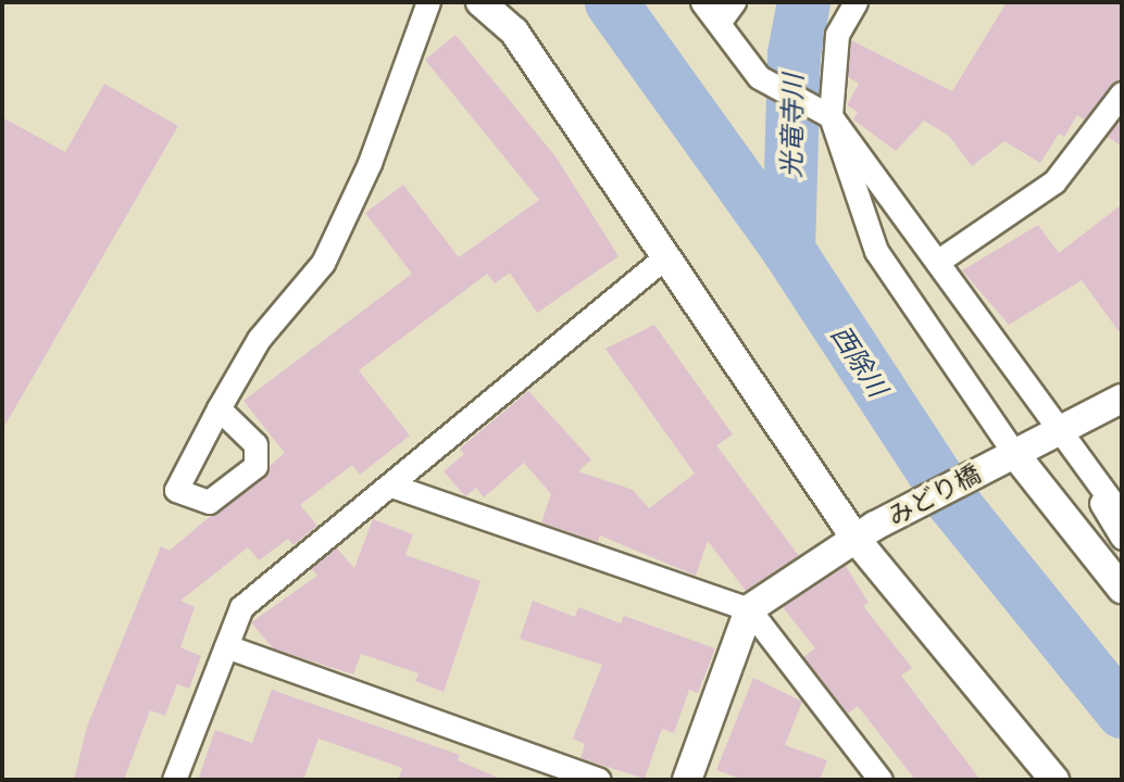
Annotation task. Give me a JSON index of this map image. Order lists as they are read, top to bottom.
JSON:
{
  "streets": {
    "street": ["みどり橋"]
  },
  "water": ["光竜寺川", "西除川"]
}
